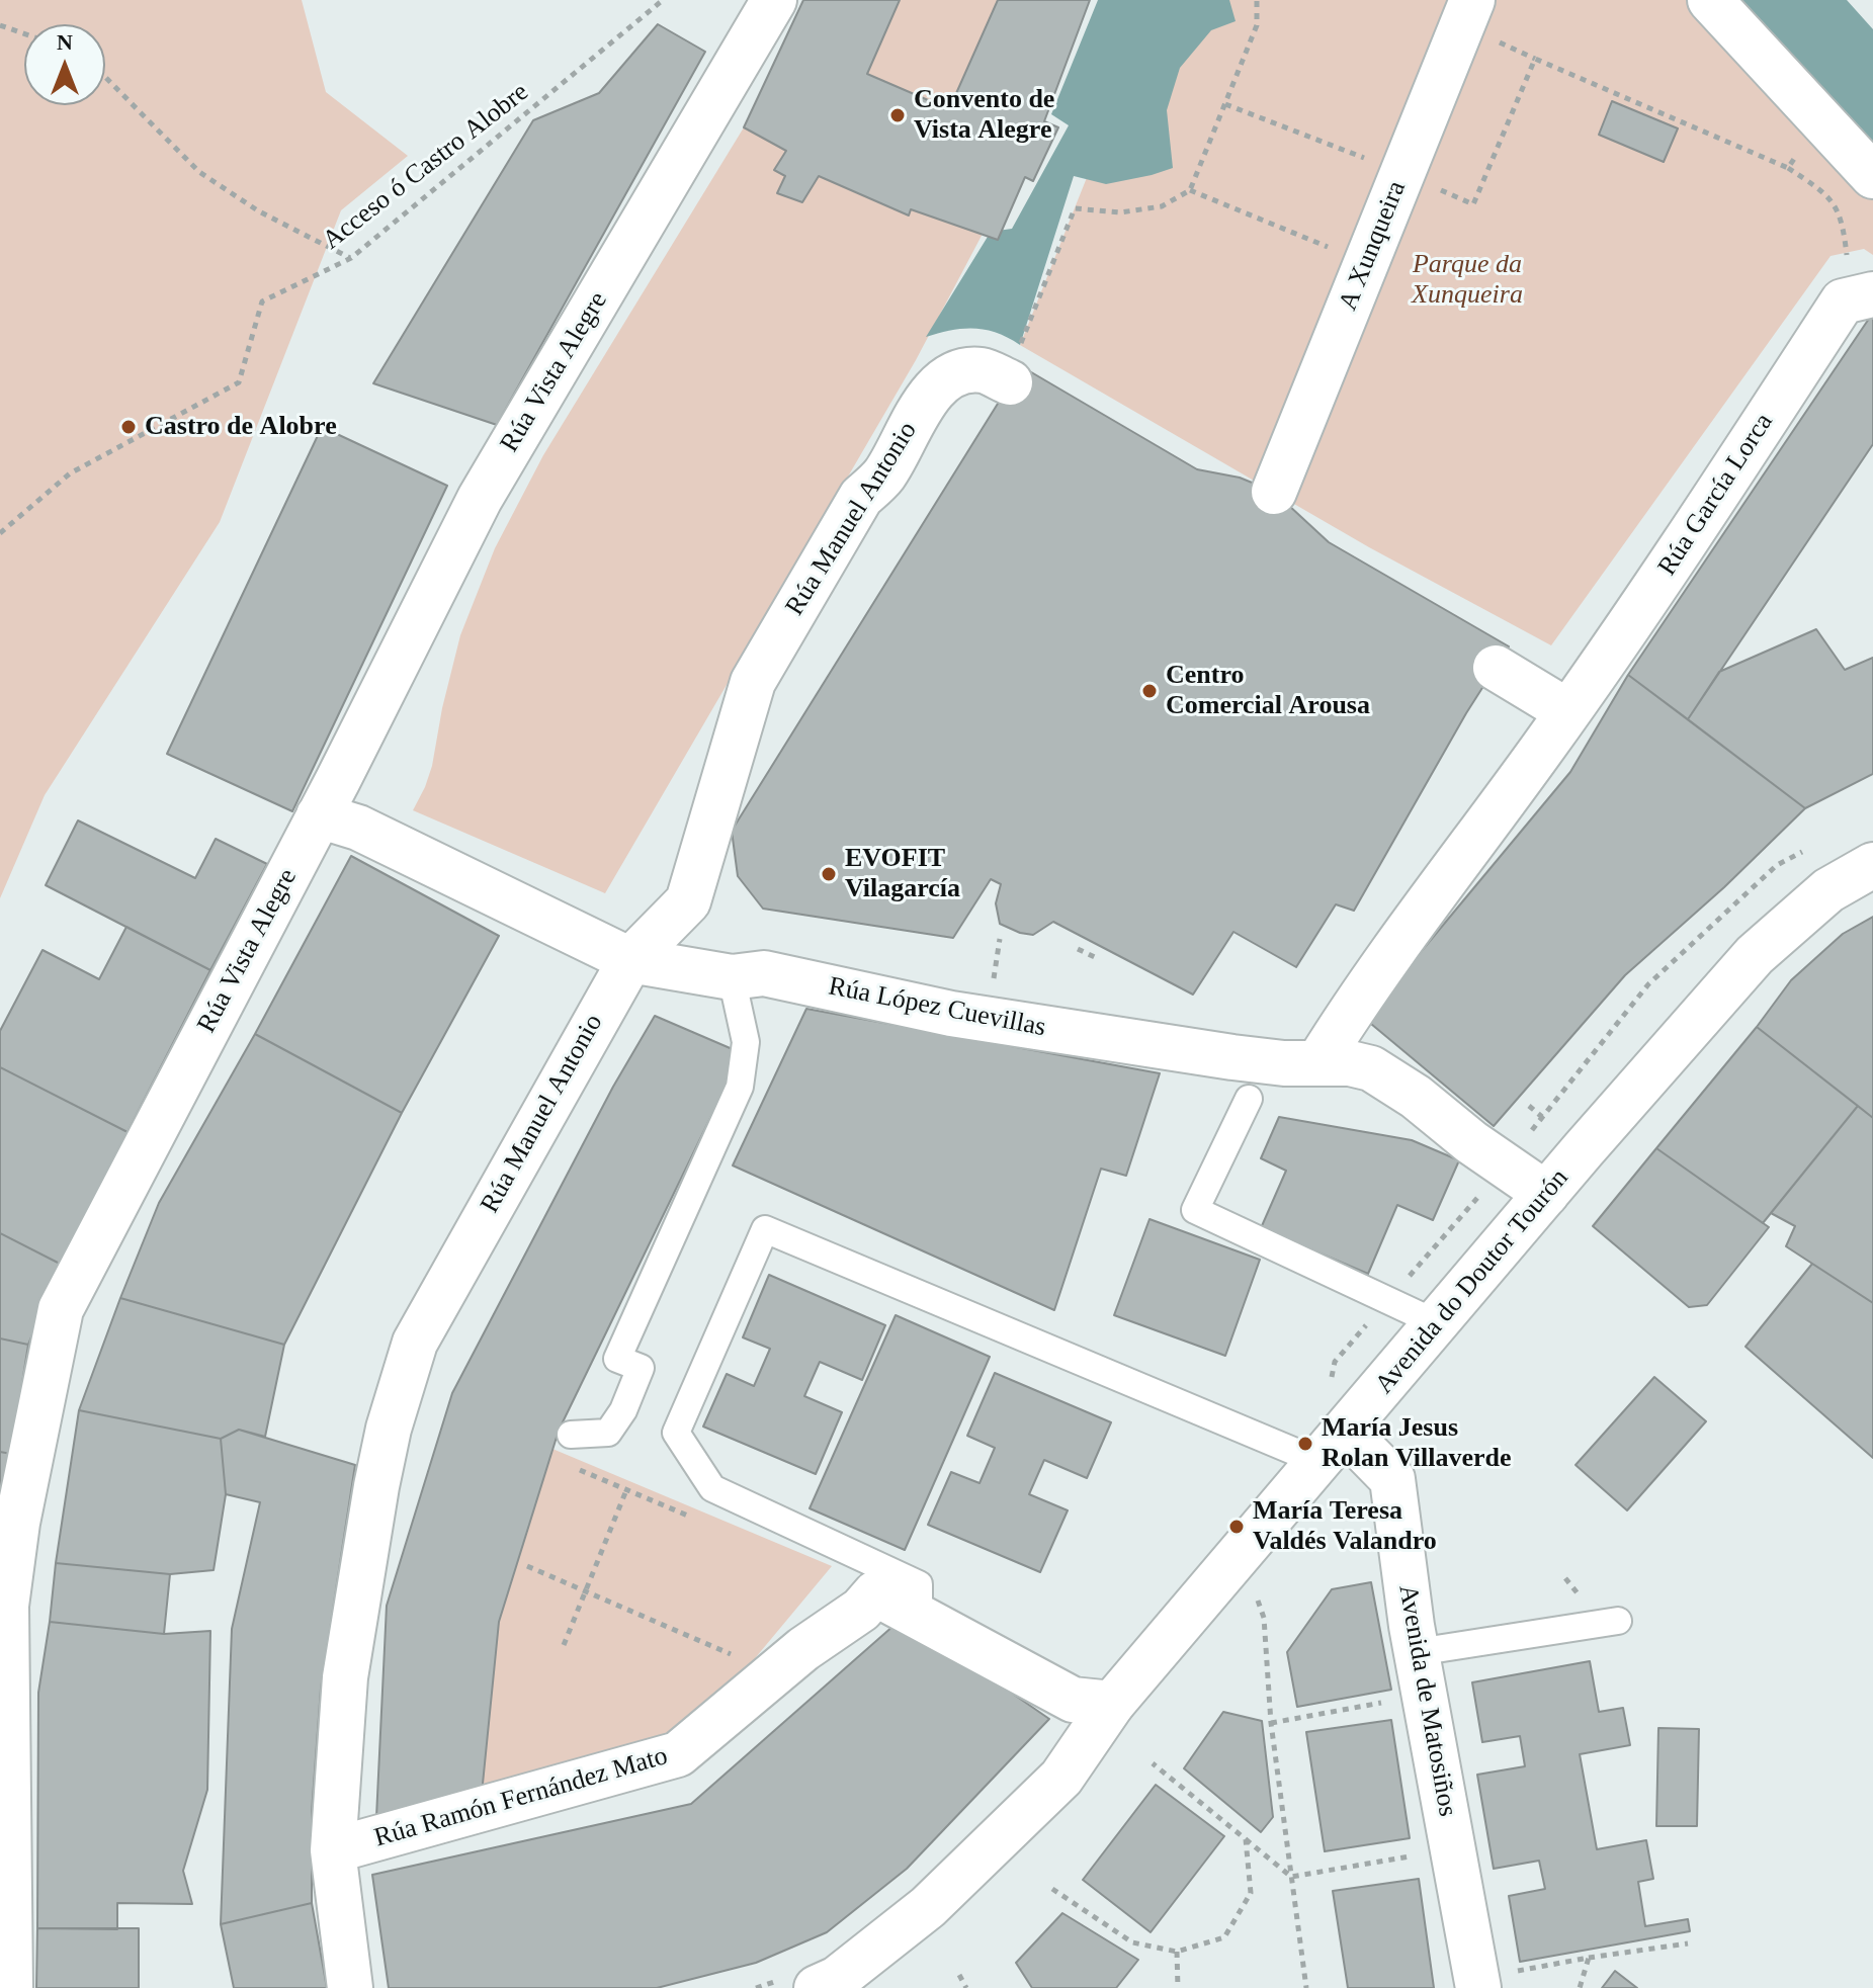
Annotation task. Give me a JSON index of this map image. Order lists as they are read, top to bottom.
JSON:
{
  "streets": {
    "street": [
      "A Xunqueira",
      "Rúa Vista Alegre",
      "Rúa García Lorca",
      "Rúa Manuel Antonio",
      "Rúa López Cuevillas",
      "Avenida do Doutor Tourón",
      "Avenida de Matosiños",
      "Rúa Ramón Fernández Mato"
    ],
    "path": ["Acceso ó Castro Alobre"]
  },
  "crossings": [
    ["Rúa Vista Alegre", "Rúa López Cuevillas"],
    ["Rúa García Lorca", "Rúa López Cuevillas"],
    ["Rúa Manuel Antonio", "Rúa López Cuevillas"],
    ["Rúa Manuel Antonio", "Rúa Ramón Fernández Mato"],
    ["Rúa López Cuevillas", "Avenida do Doutor Tourón"],
    ["Avenida do Doutor Tourón", "Avenida de Matosiños"],
    ["Avenida do Doutor Tourón", "Rúa Ramón Fernández Mato"]
  ],
  "parks": ["Parque da Xunqueira"],
  "places": [
    "Convento de Vista Alegre",
    "Castro de Alobre",
    "Centro Comercial Arousa",
    "EVOFIT Vilagarcía",
    "María Jesus Rolan Villaverde",
    "María Teresa Valdés Valandro"
  ],
  "north": "top"
}
